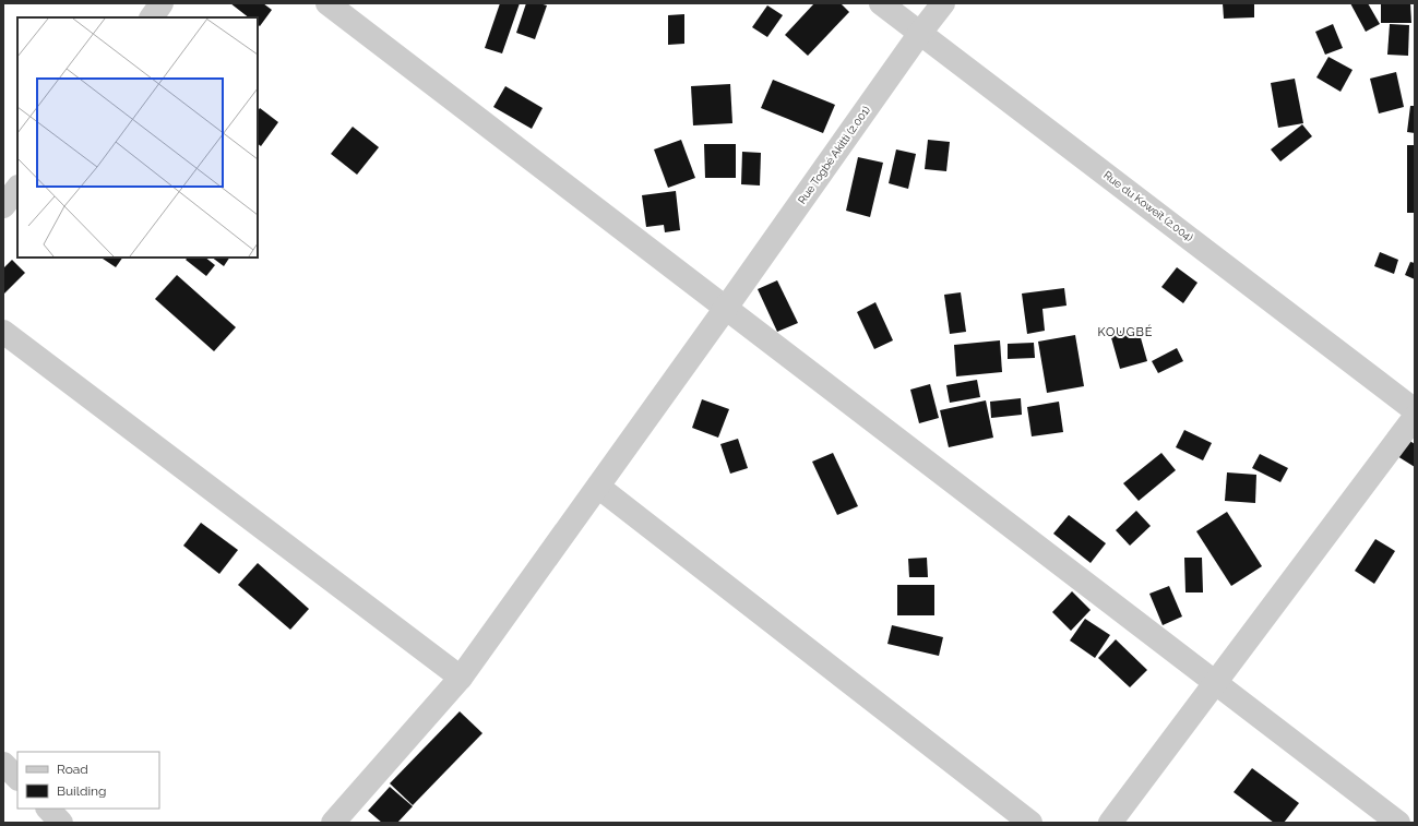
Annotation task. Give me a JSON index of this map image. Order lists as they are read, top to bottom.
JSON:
{
  "streets": {
    "street": ["Rue Togbé Akitti (2.001)", "Rue du Koweït (2.004)"]
  },
  "crossings": [
    ["Rue Togbé Akitti (2.001)", "Rue du Koweït (2.004)"]
  ],
  "districts": ["KOUGBÉ"],
  "legend": ["Road", "Building"]
}
